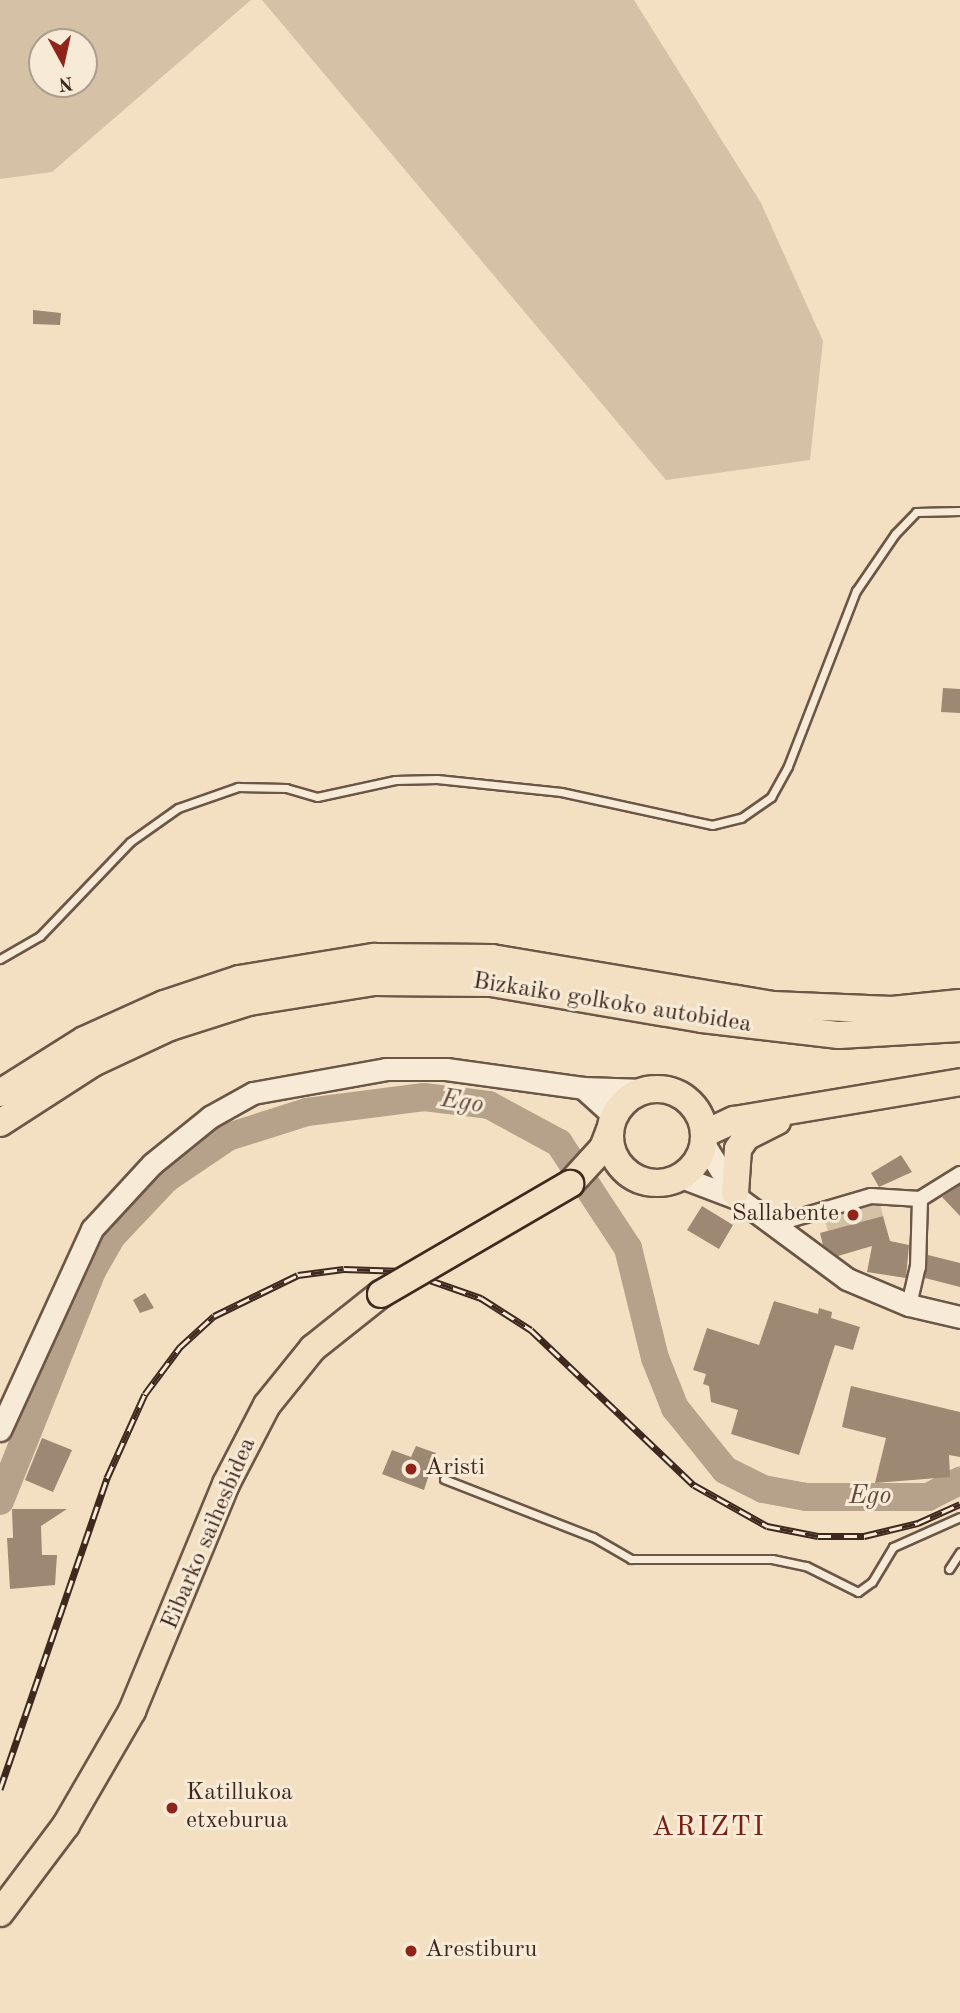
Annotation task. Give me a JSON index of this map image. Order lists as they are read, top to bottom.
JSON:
{
  "streets": {
    "highway": ["Bizkaiko golkoko autobidea", "Eibarko saihesbidea"]
  },
  "districts": ["ARIZTI"],
  "water": ["Ego"],
  "places": [
    "Sallabente",
    "Aristi",
    "Katillukoa etxeburua",
    "Arestiburu"
  ],
  "north": "bottom"
}
